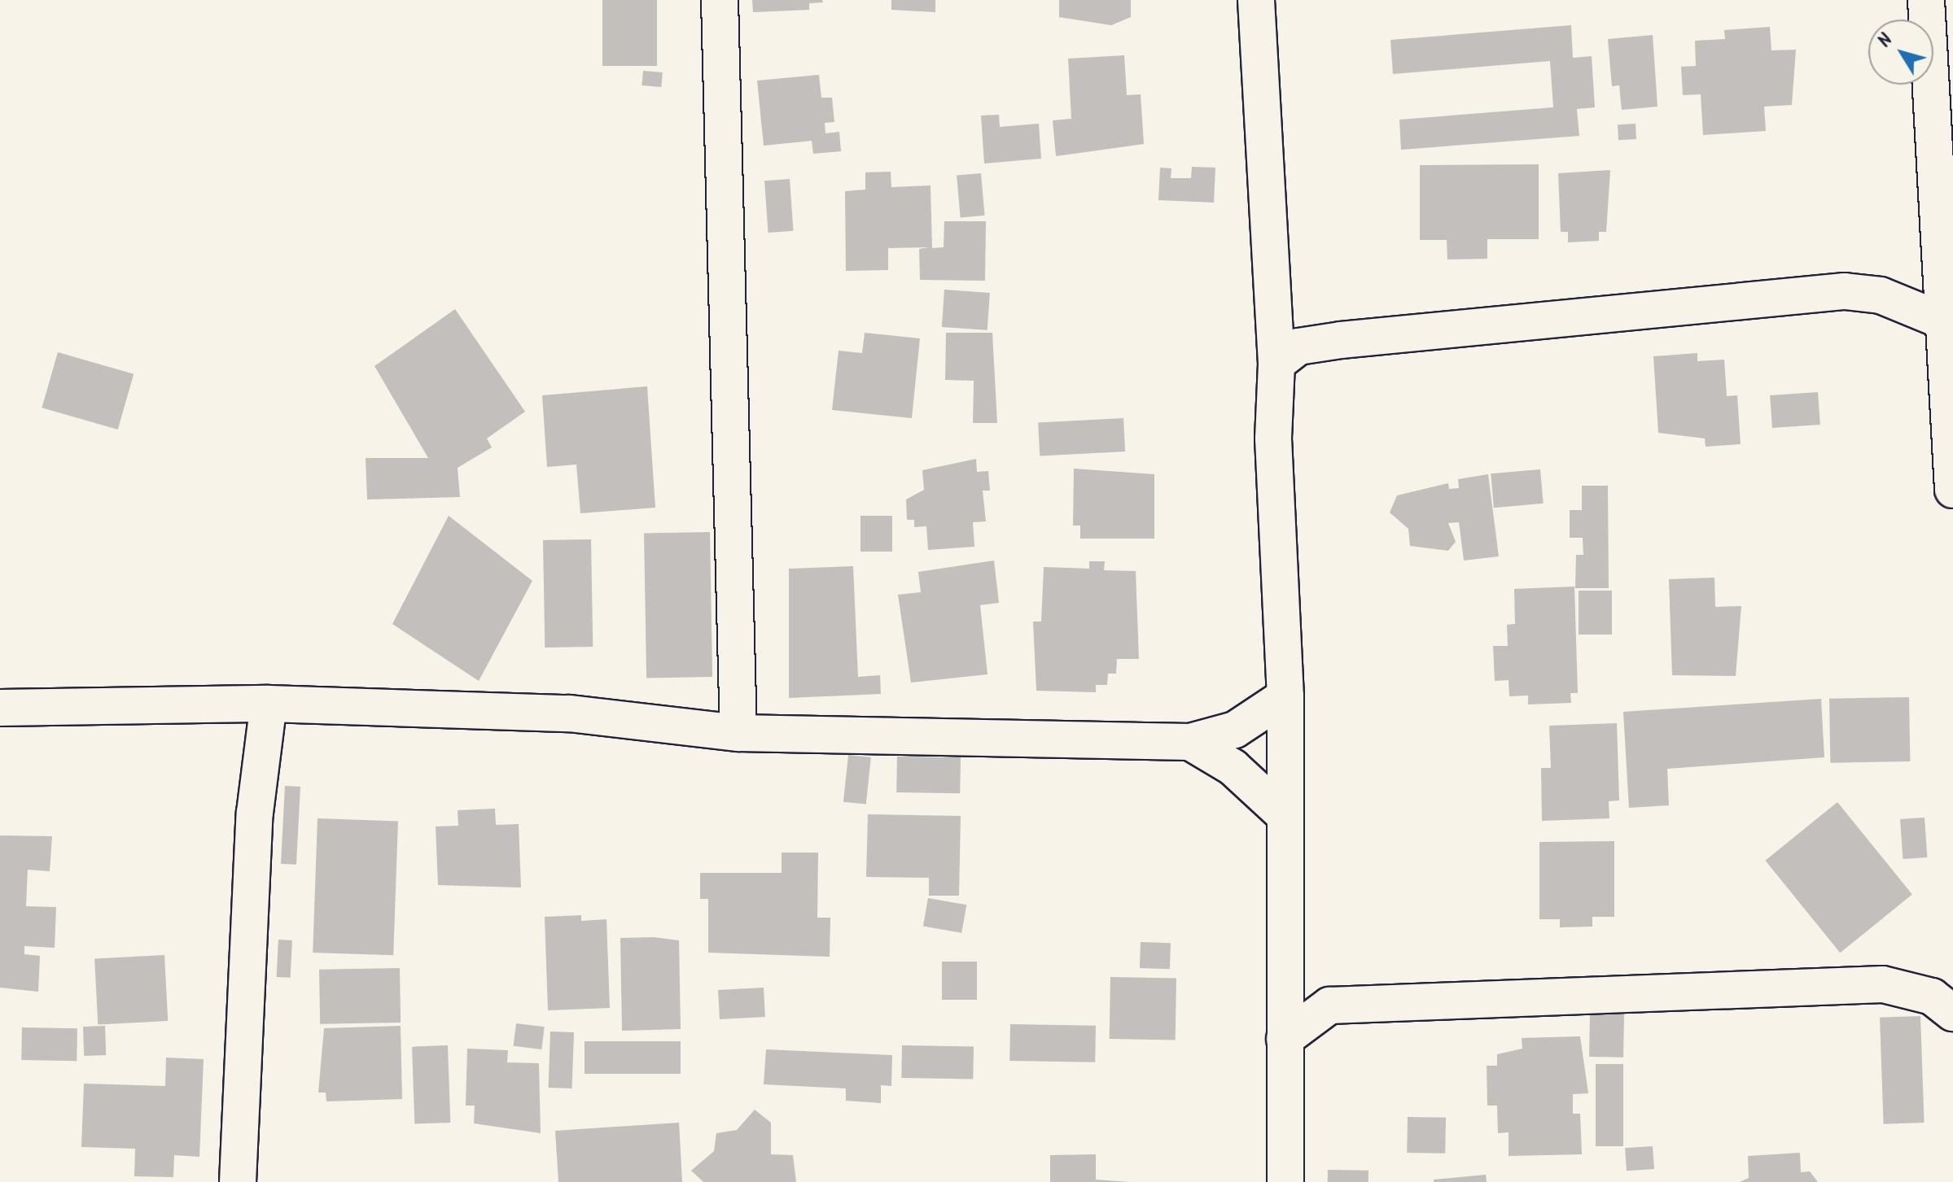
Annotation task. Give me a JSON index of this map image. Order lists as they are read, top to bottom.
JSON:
{
  "north": "top left"
}
